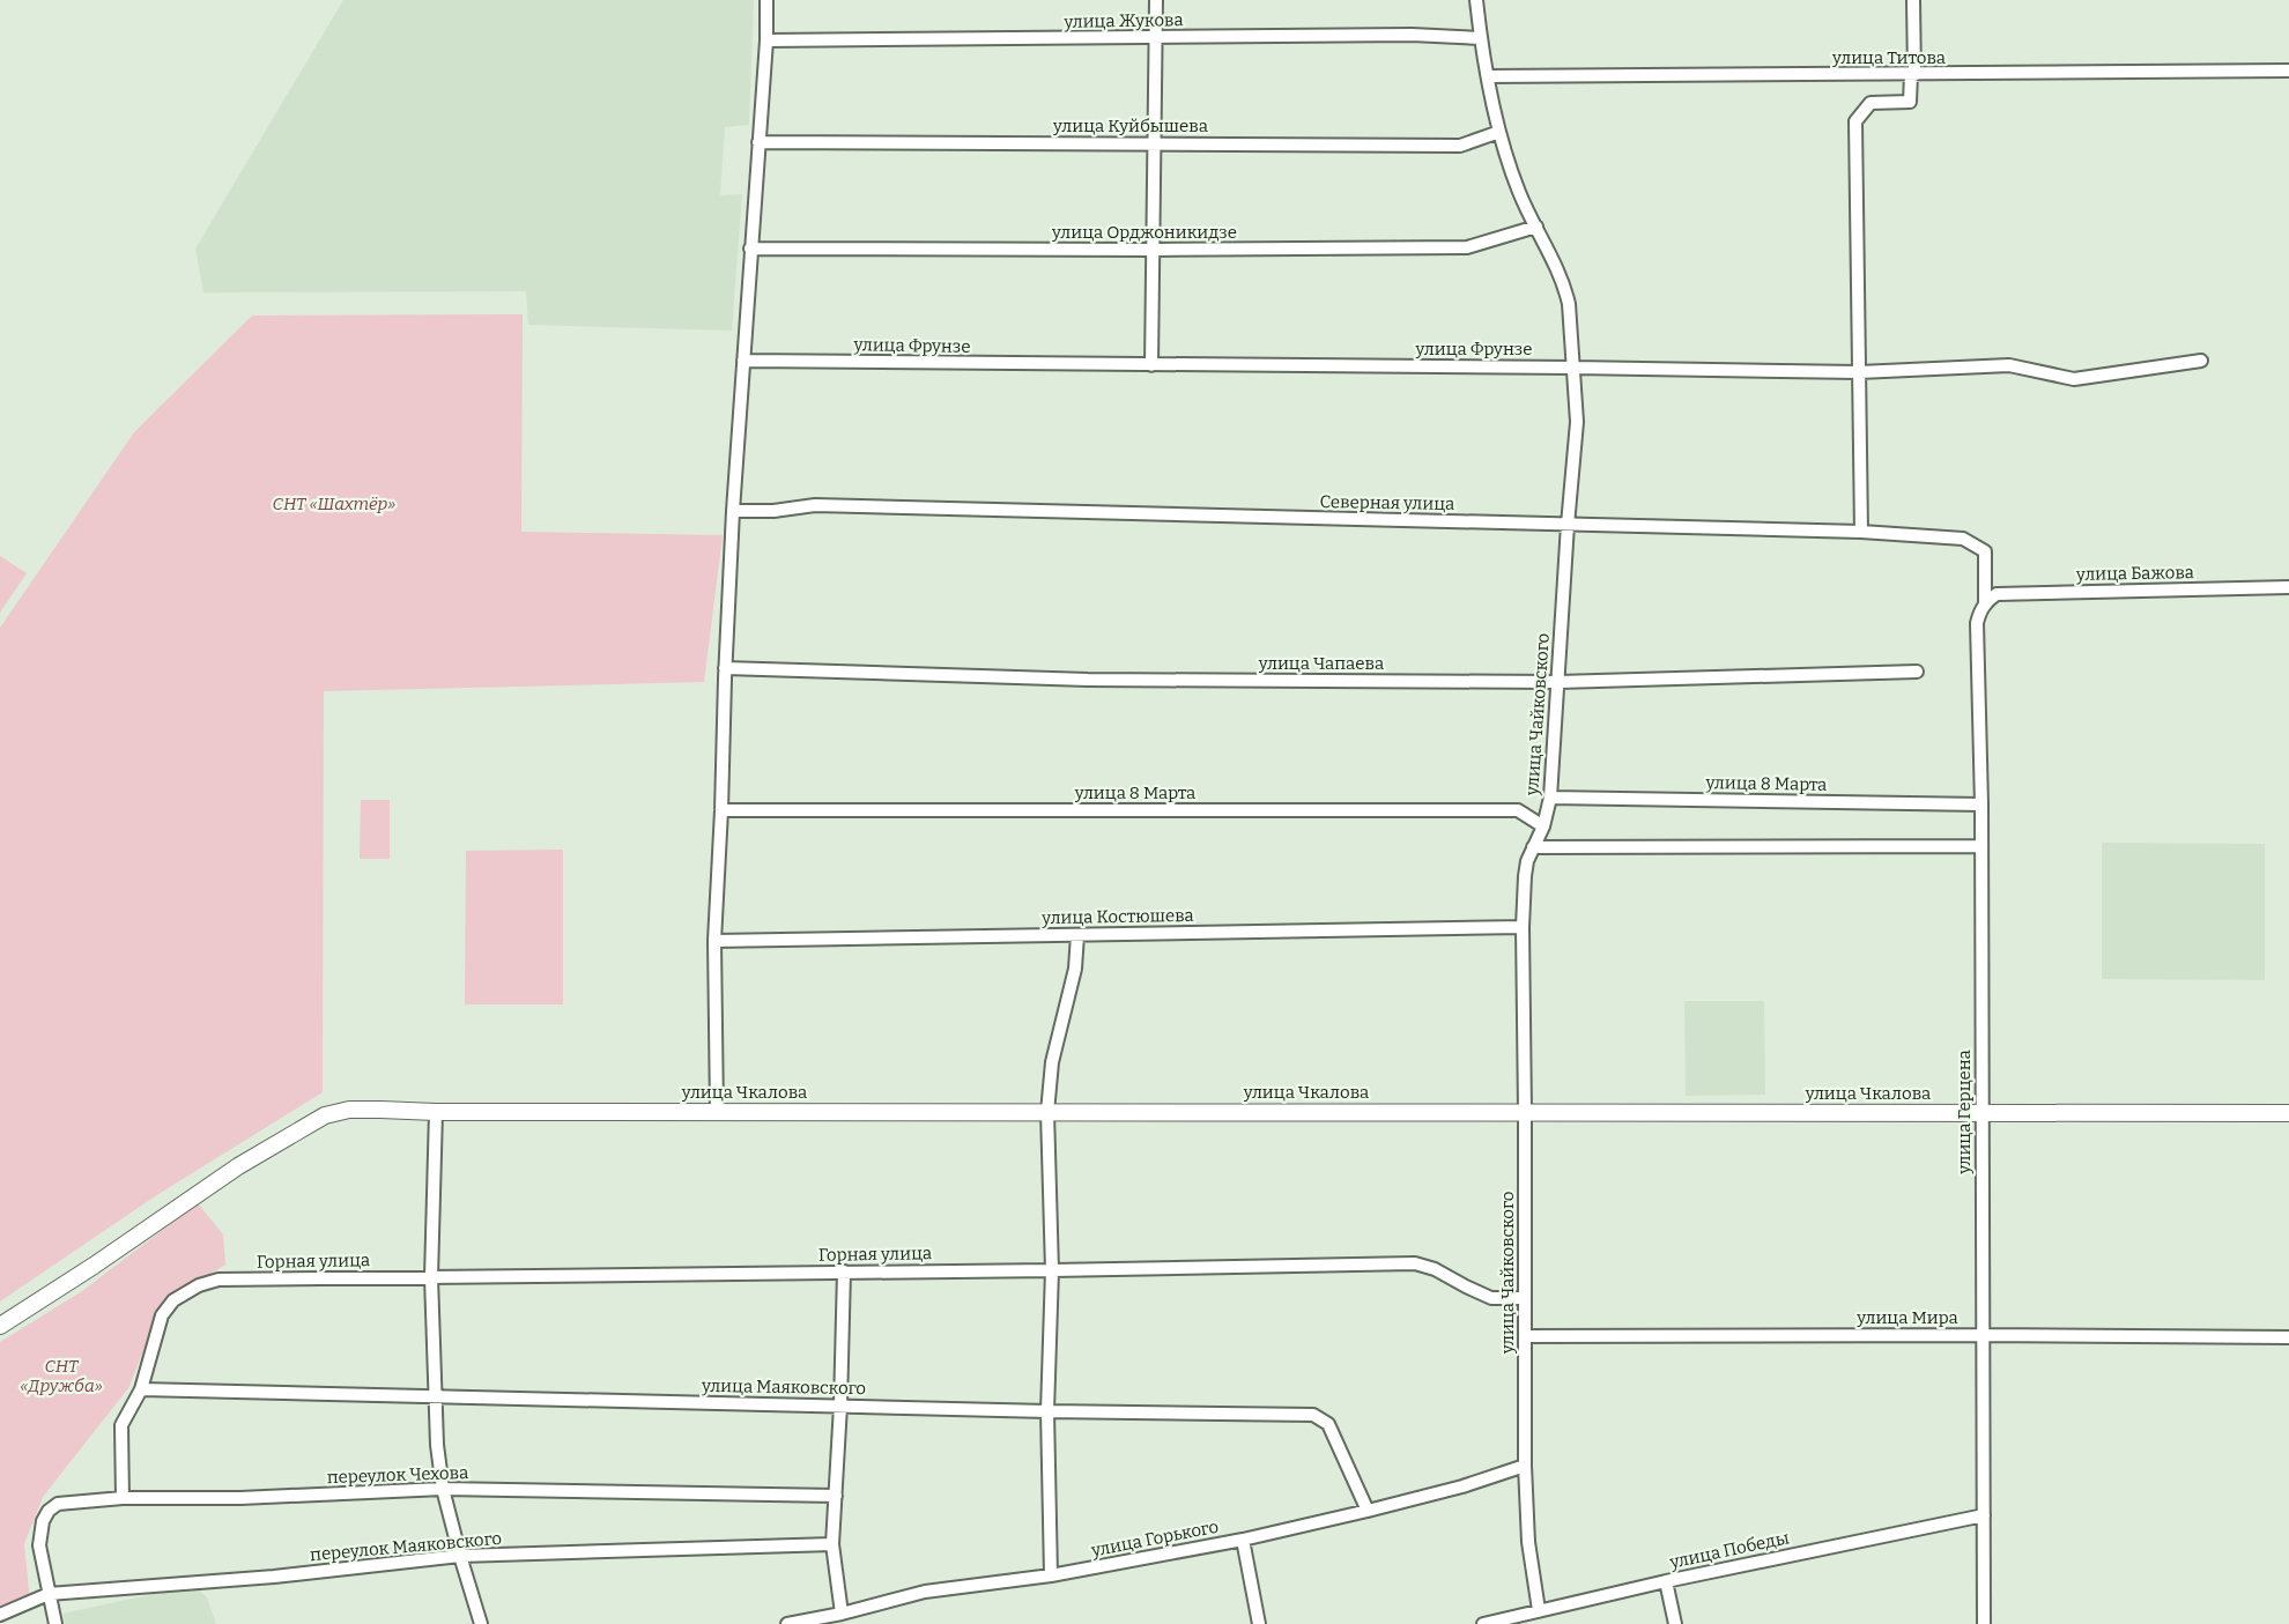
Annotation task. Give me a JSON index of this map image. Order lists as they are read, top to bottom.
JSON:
{
  "streets": {
    "main road": ["улица Чкалова"],
    "street": [
      "улица Жукова",
      "улица Титова",
      "улица Куйбышева",
      "улица Орджоникидзе",
      "улица Фрунзе",
      "Северная улица",
      "улица Бажова",
      "улица Чапаева",
      "улица Чайковского",
      "улица 8 Марта",
      "улица Костюшева",
      "улица Герцена",
      "Горная улица",
      "улица Мира",
      "улица Маяковского",
      "переулок Чехова",
      "улица Горького",
      "переулок Маяковского",
      "улица Победы"
    ]
  },
  "crossings": [
    ["улица Жукова", "улица Чайковского"],
    ["улица Титова", "улица Чайковского"],
    ["улица Куйбышева", "улица Чайковского"],
    ["улица Орджоникидзе", "улица Чайковского"],
    ["улица Фрунзе", "улица Чайковского"],
    ["Северная улица", "улица Бажова"],
    ["Северная улица", "улица Чайковского"],
    ["Северная улица", "улица Герцена"],
    ["улица Бажова", "улица Герцена"],
    ["улица Чапаева", "улица Чайковского"],
    ["улица Чайковского", "улица 8 Марта"],
    ["улица Чайковского", "улица Костюшева"],
    ["улица Чайковского", "улица Чкалова"],
    ["улица Чайковского", "Горная улица"],
    ["улица Чайковского", "улица Мира"],
    ["улица Чайковского", "улица Горького"],
    ["улица Чайковского", "улица Победы"],
    ["улица 8 Марта", "улица Герцена"],
    ["улица Чкалова", "улица Герцена"],
    ["улица Герцена", "улица Мира"],
    ["улица Герцена", "улица Победы"],
    ["Горная улица", "улица Маяковского"],
    ["улица Маяковского", "улица Горького"],
    ["переулок Чехова", "переулок Маяковского"]
  ],
  "parks": ["СНТ «Шахтёр»", "СНТ «Дружба»"]
}
